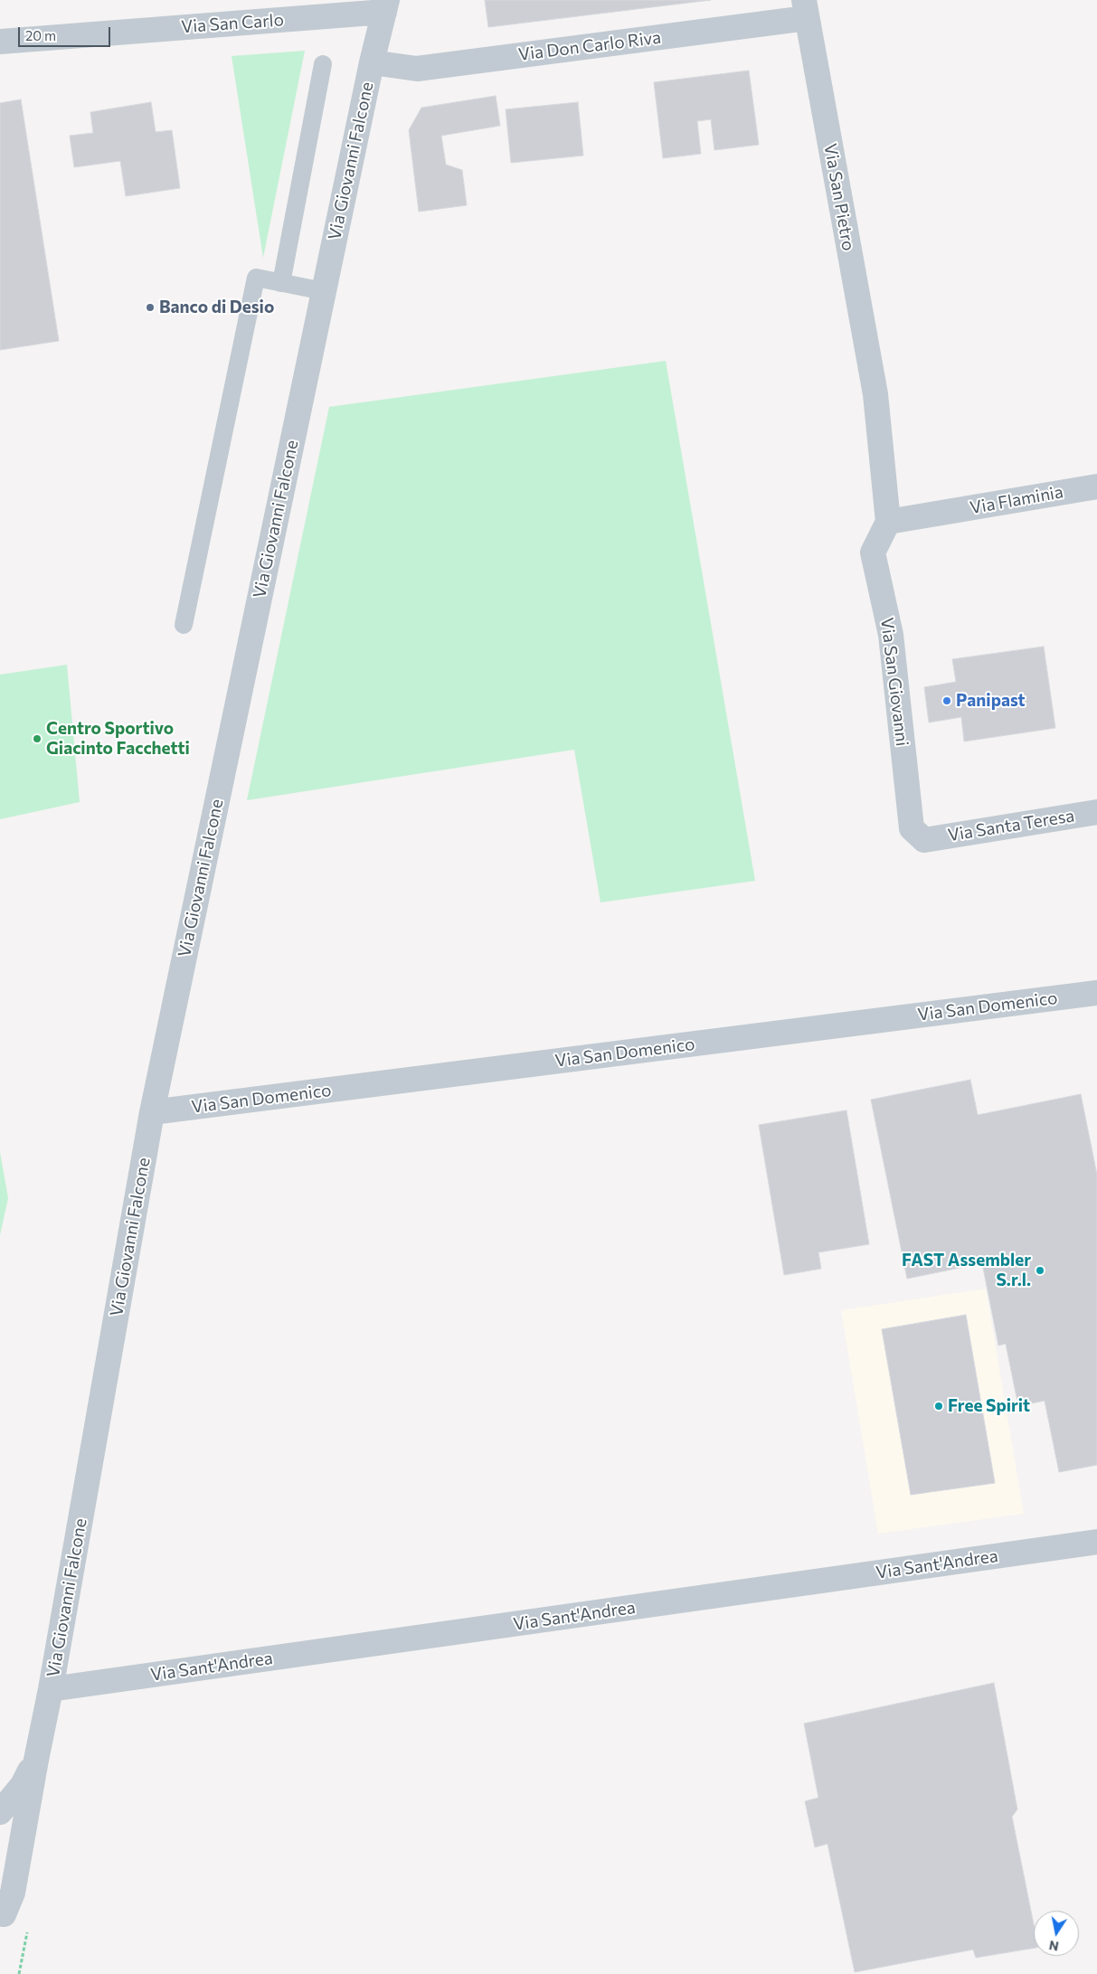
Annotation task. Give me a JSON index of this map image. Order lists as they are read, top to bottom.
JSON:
{
  "streets": {
    "street": [
      "Via San Carlo",
      "Via Don Carlo Riva",
      "Via Giovanni Falcone",
      "Via San Pietro",
      "Via Flaminia",
      "Via San Giovanni",
      "Via Santa Teresa",
      "Via San Domenico",
      "Via Sant'Andrea"
    ]
  },
  "crossings": [
    ["Via San Carlo", "Via Giovanni Falcone"],
    ["Via Don Carlo Riva", "Via Giovanni Falcone"],
    ["Via Don Carlo Riva", "Via San Pietro"],
    ["Via Giovanni Falcone", "Via San Domenico"],
    ["Via Giovanni Falcone", "Via Sant'Andrea"],
    ["Via San Pietro", "Via Flaminia"],
    ["Via San Pietro", "Via San Giovanni"],
    ["Via Flaminia", "Via San Giovanni"],
    ["Via San Giovanni", "Via Santa Teresa"]
  ],
  "places": [
    "Banco di Desio",
    "Panipast",
    "Centro Sportivo Giacinto Facchetti",
    "FAST Assembler S.r.l.",
    "Free Spirit"
  ],
  "scale_bar": "20 m",
  "north": "bottom"
}
